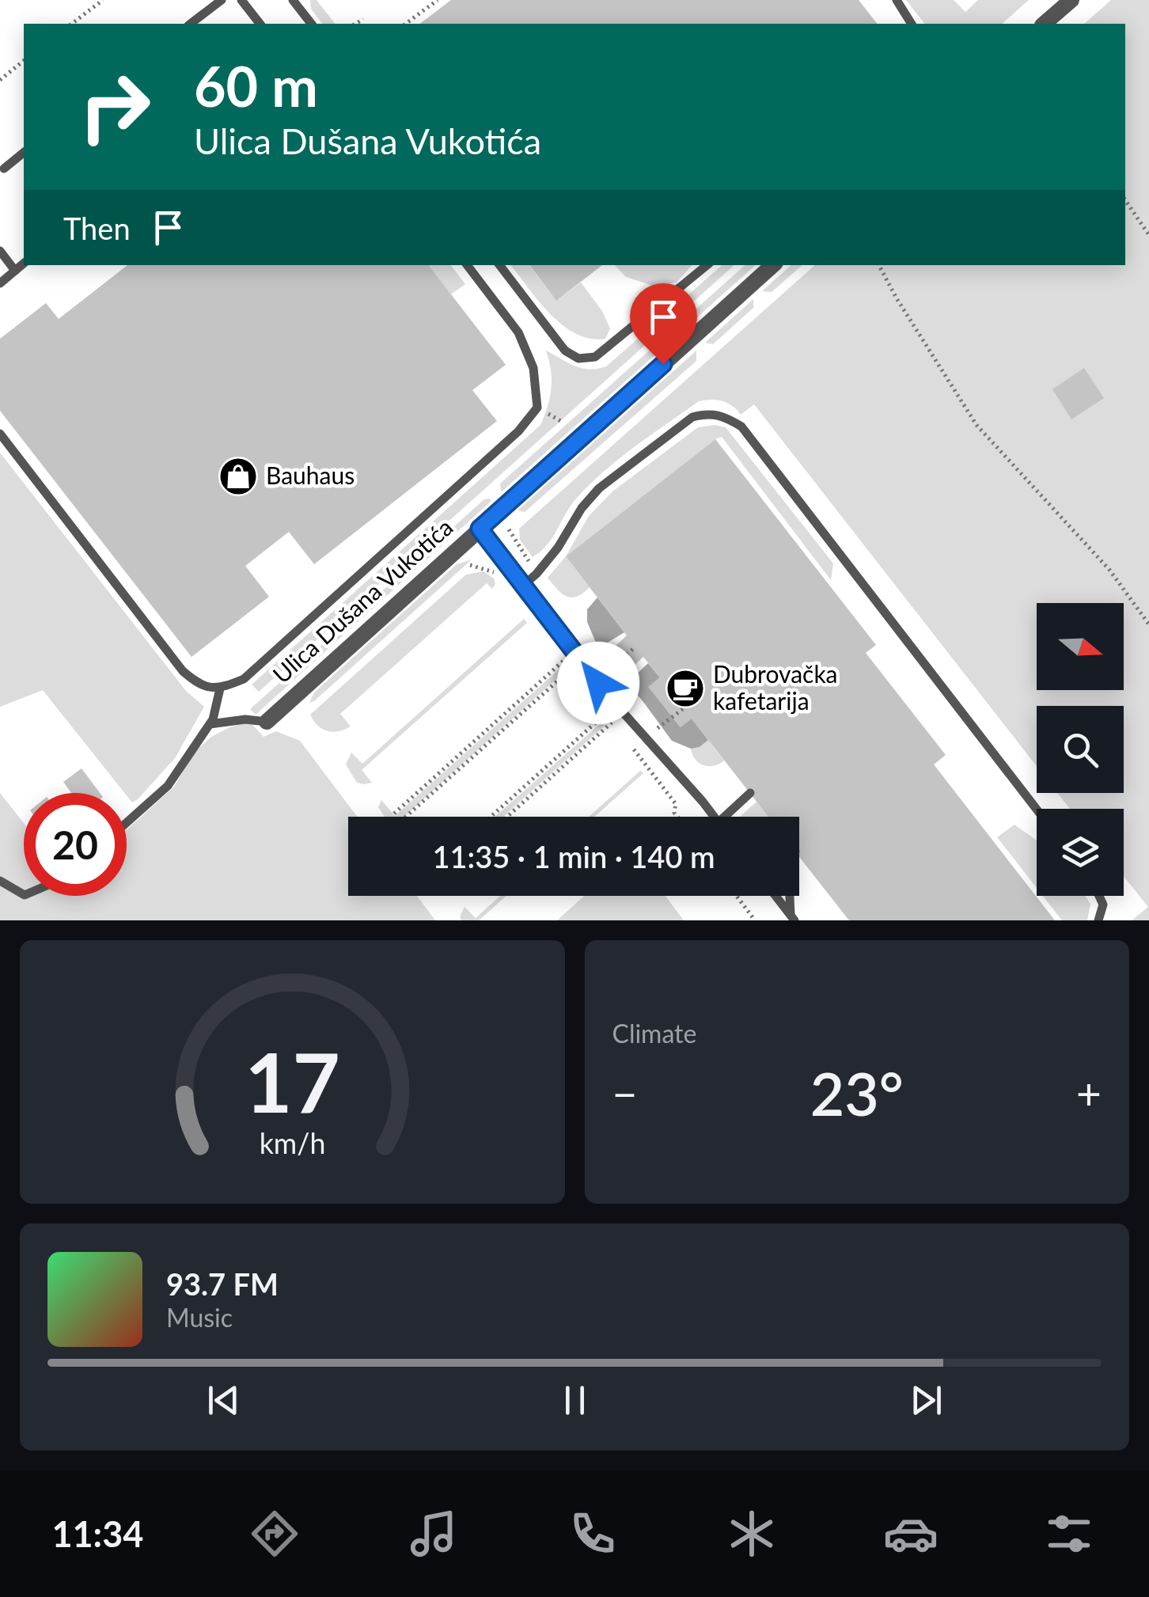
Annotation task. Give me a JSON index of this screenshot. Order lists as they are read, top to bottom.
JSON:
{
  "streets": {
    "street": ["Ulica Dušana Vukotića"]
  },
  "places": {
    "shop": ["Bauhaus"],
    "cafe": ["Dubrovačka kafetarija"]
  },
  "north": "right",
  "page": {
    "turn": ["60 m", "Ulica Dušana Vukotića"],
    "then": "Then",
    "limit": "20",
    "trip": "11:35 · 1 min · 140 m",
    "tile": "Climate",
    "heat": ["−", "23°", "+"],
    "song": ["93.7 FM", "Music"],
    "tabs": "11:34",
    "gauge": ["17", "km/h"]
  }
}
